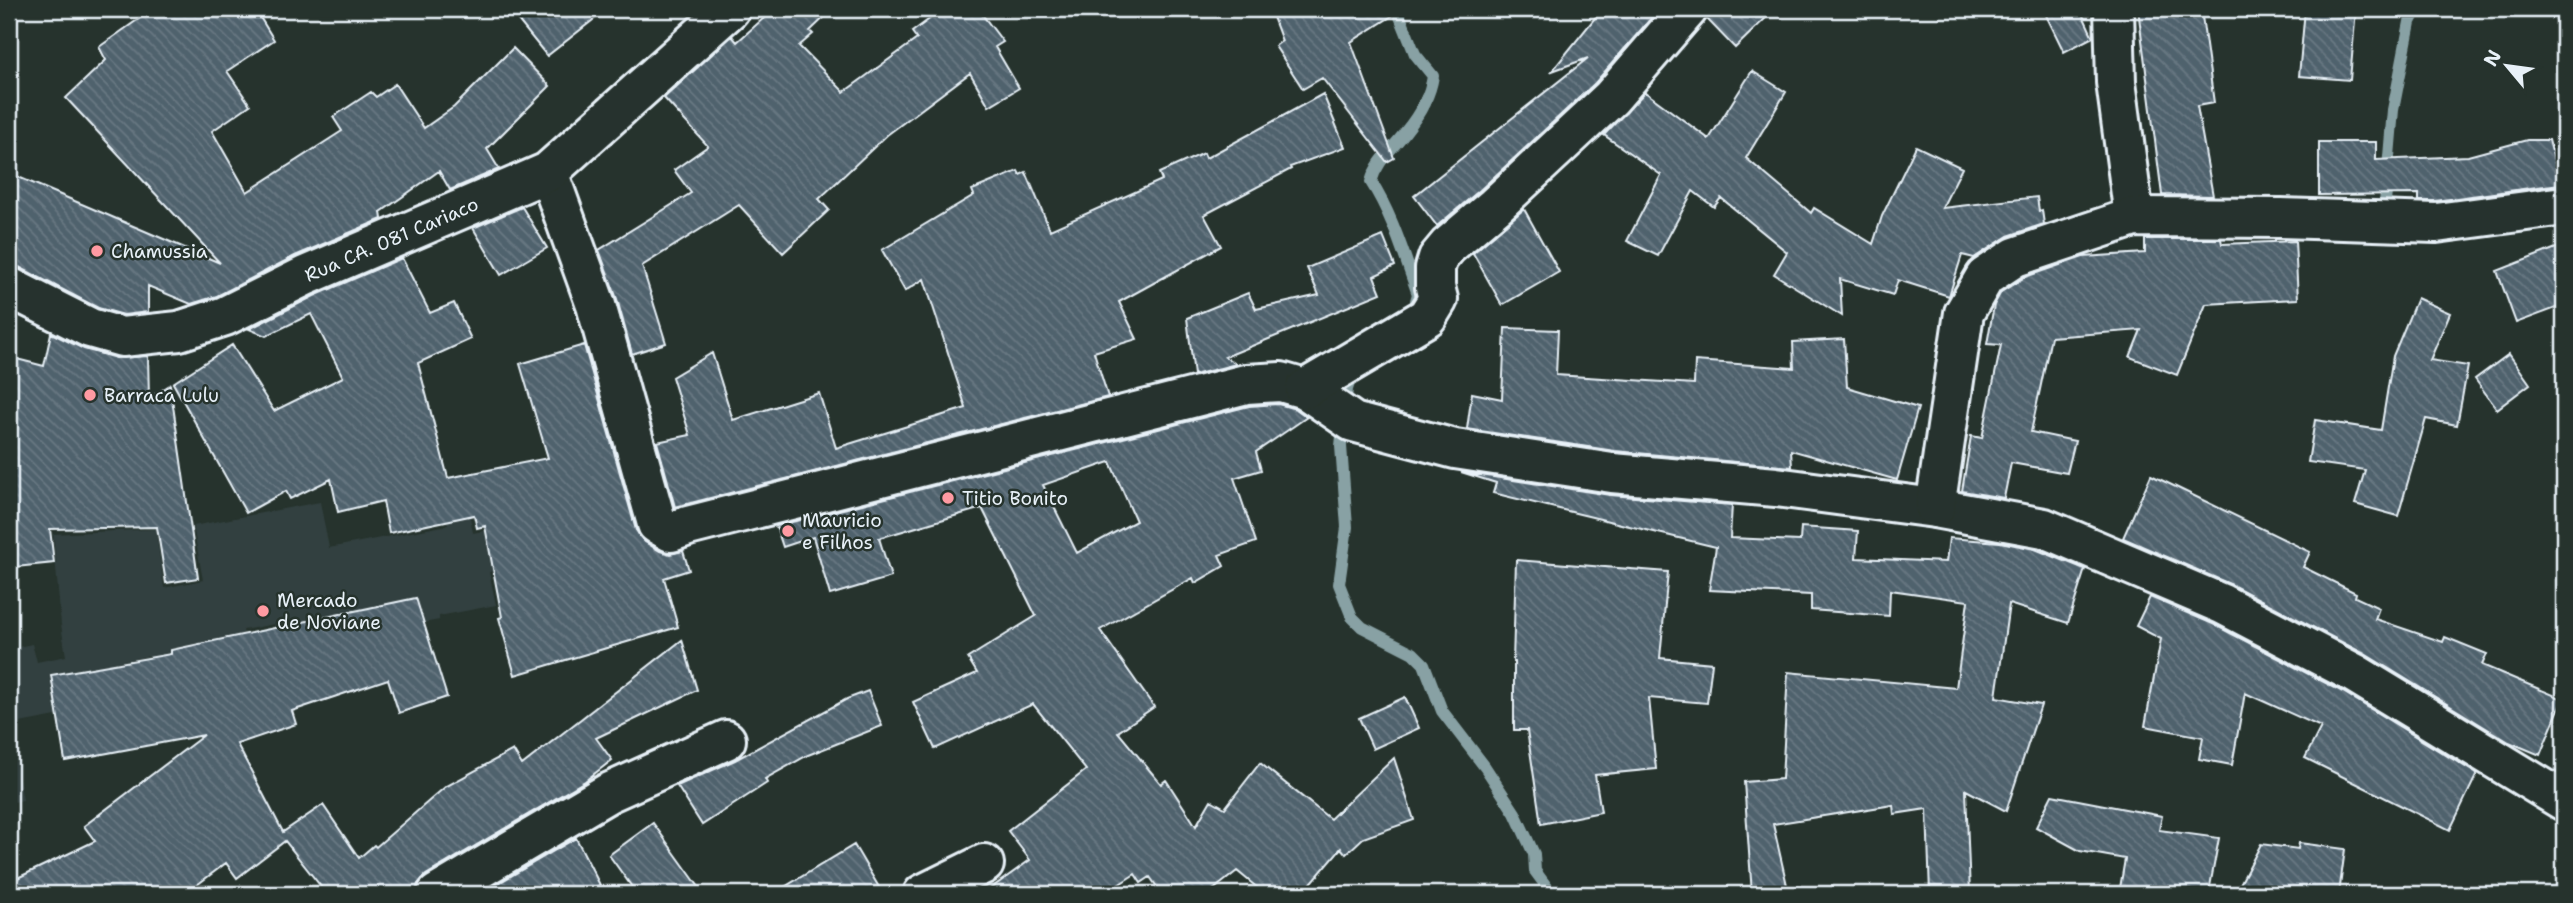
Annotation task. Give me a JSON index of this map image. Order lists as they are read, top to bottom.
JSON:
{
  "streets": {
    "street": ["Rua CA. 081 Cariaco"]
  },
  "places": [
    "Chamussia",
    "Barraca Lulu",
    "Titio Bonito",
    "Mauricio e Filhos",
    "Mercado de Noviane"
  ],
  "north": "top left"
}
